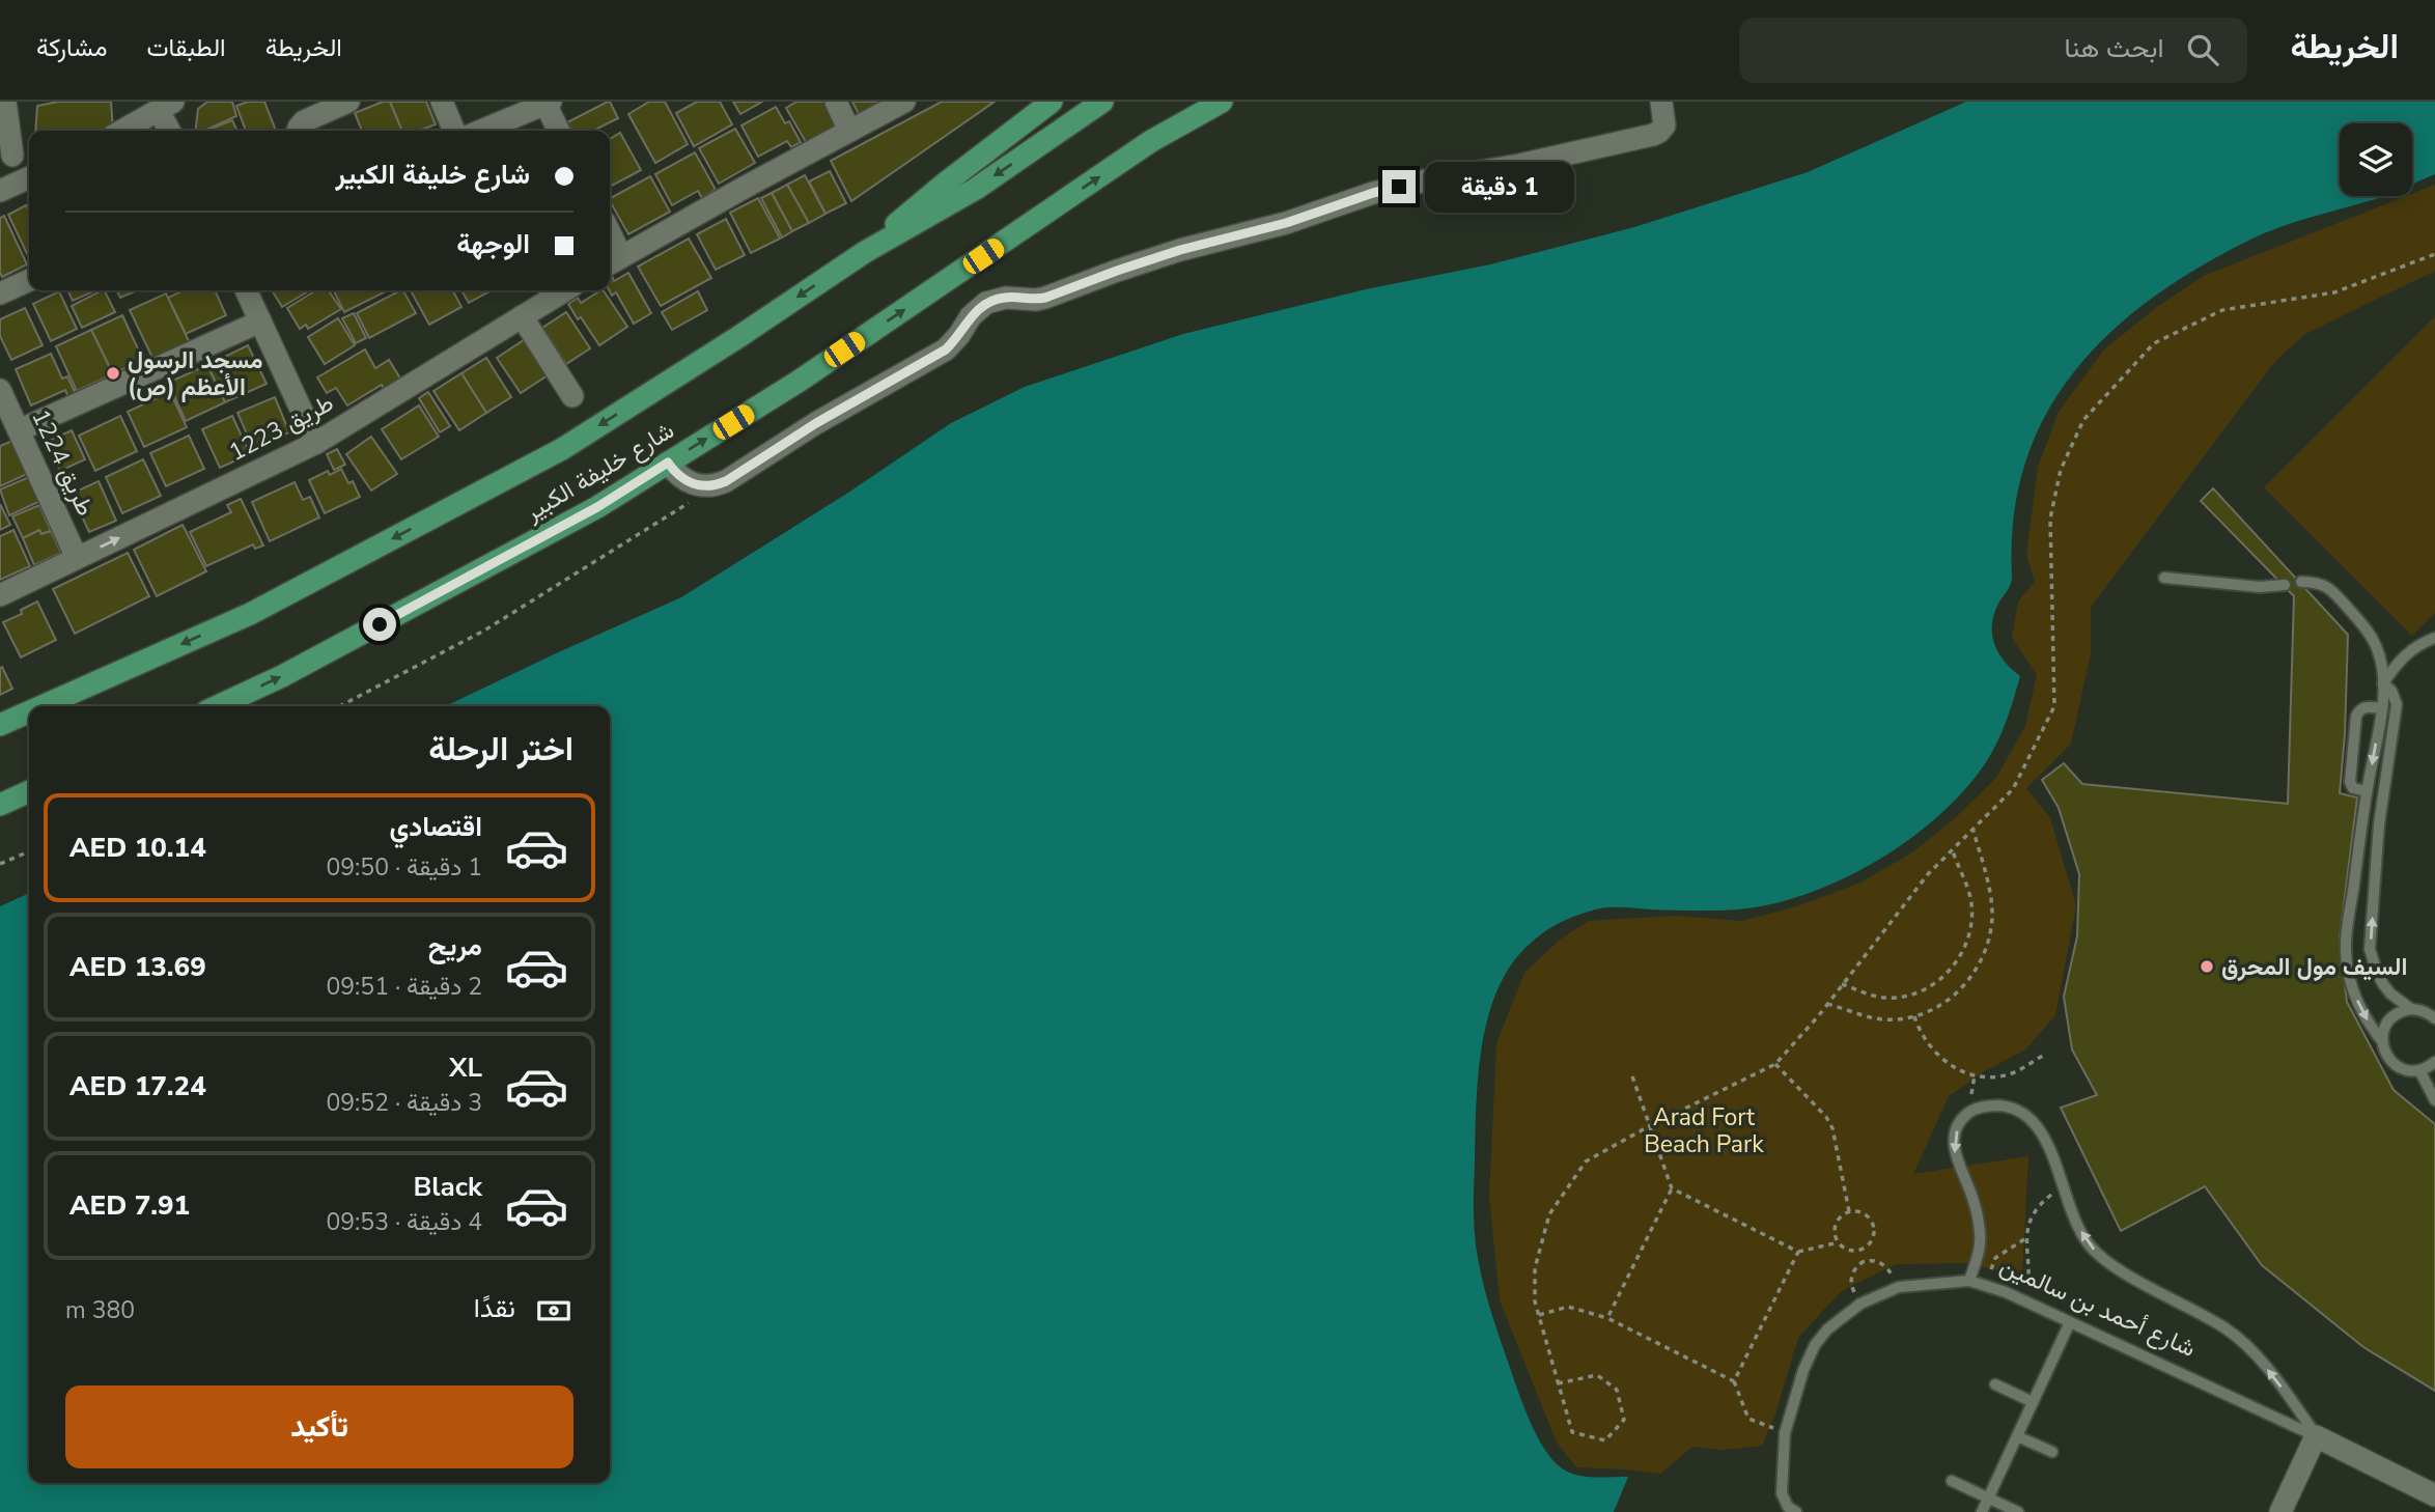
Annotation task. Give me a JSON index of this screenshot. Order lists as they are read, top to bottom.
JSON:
{
  "streets": {
    "main road": ["شارع خليفة الكبير"],
    "street": ["طريق 1223", "طريق 1224", "شارع أحمد بن سالمين"]
  },
  "crossings": [
    ["طريق 1223", "طريق 1224"]
  ],
  "parks": ["Arad Fort Beach Park"],
  "places": ["مسجد الرسول الأعظم (ص)", "السيف مول المحرق"],
  "page": {
    "header": "الخريطة",
    "search": "ابحث هنا",
    "nav": ["الخريطة", "الطبقات", "مشاركة"],
    "banner": ["شارع خليفة الكبير", "الوجهة"],
    "bubble": "1 دقيقة",
    "heading": "اختر الرحلة",
    "list": [
      {
        "name": "اقتصادي",
        "note": "1 دقيقة · 09:50",
        "value": "AED 10.14"
      },
      {
        "name": "مريح",
        "note": "2 دقيقة · 09:51",
        "value": "AED 13.69"
      },
      {
        "name": "XL",
        "note": "3 دقيقة · 09:52",
        "value": "AED 17.24"
      },
      {
        "name": "Black",
        "note": "4 دقيقة · 09:53",
        "value": "AED 7.91"
      }
    ],
    "pay": ["نقدًا", "380 m"],
    "buttons": "تأكيد"
  }
}
